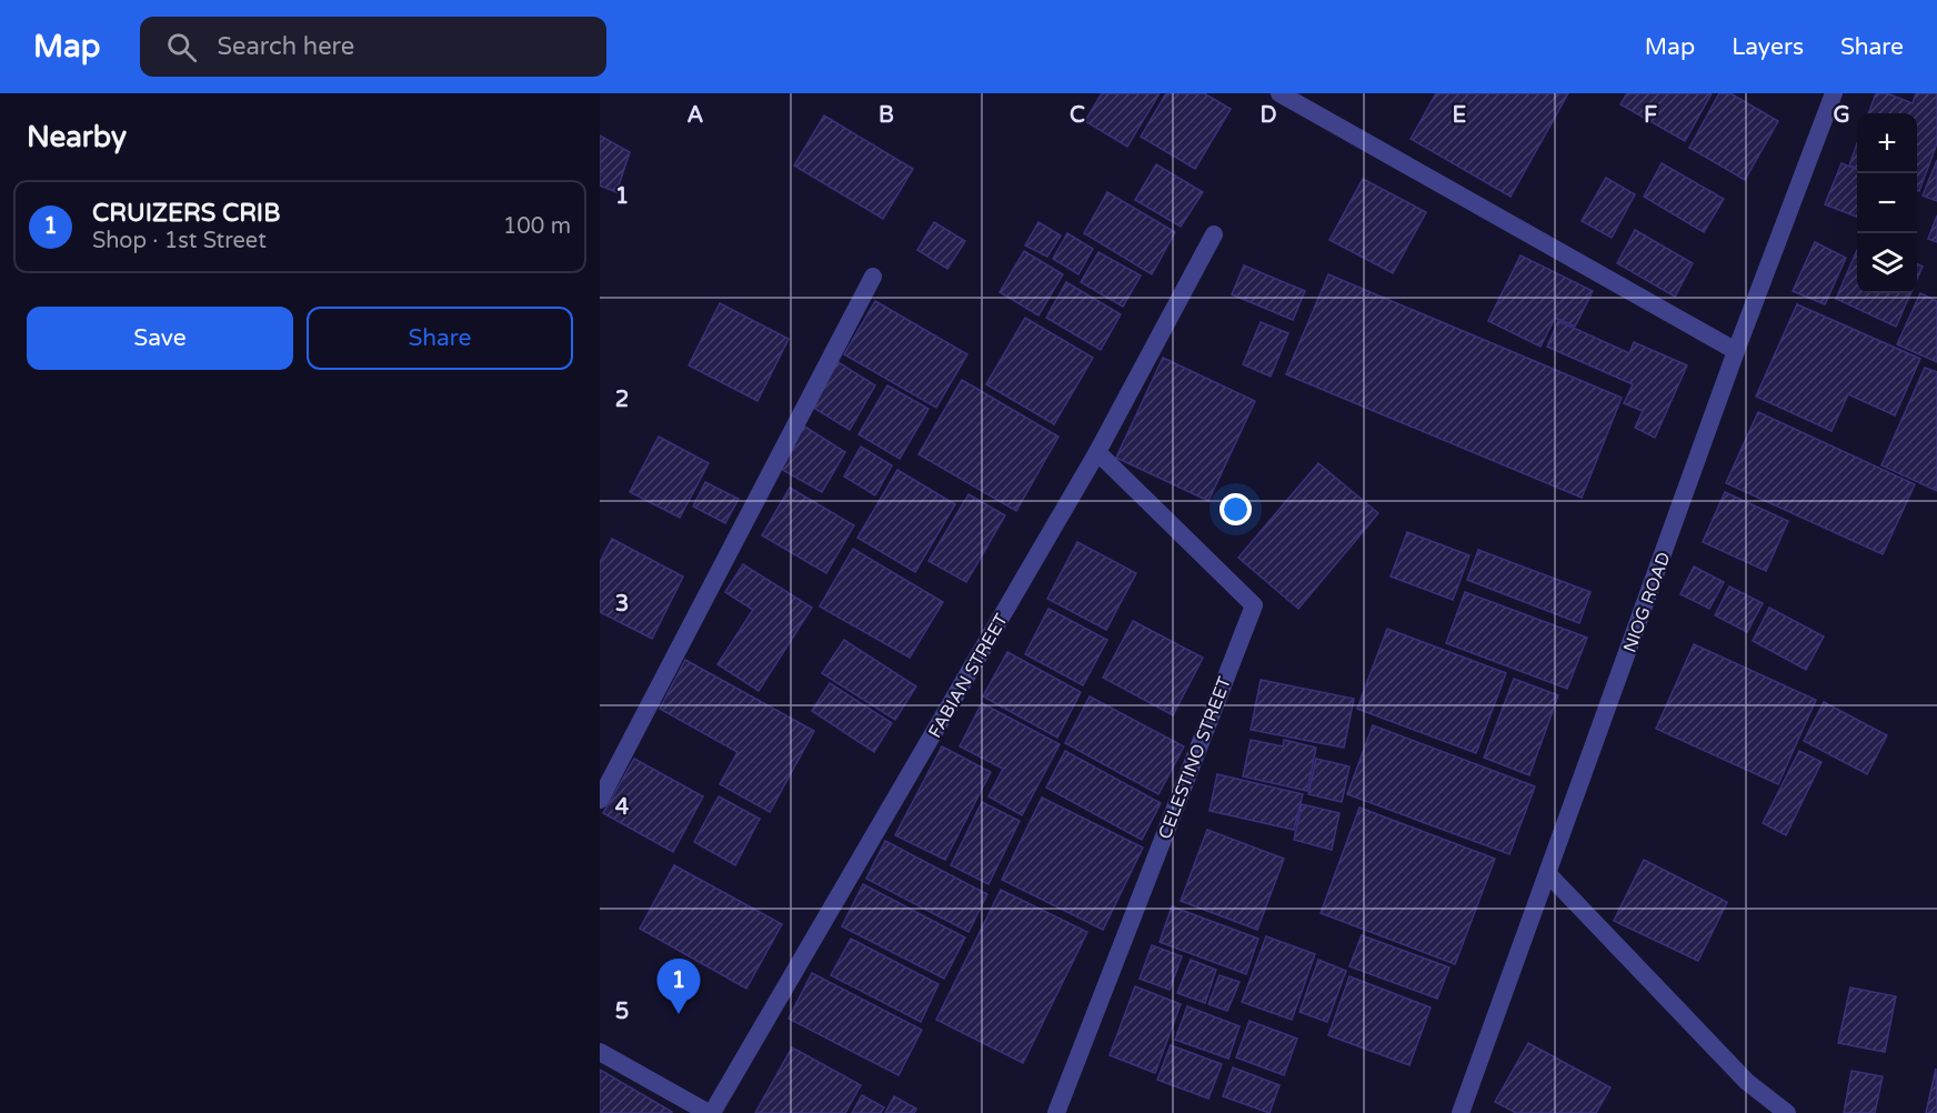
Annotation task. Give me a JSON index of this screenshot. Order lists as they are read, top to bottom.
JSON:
{
  "streets": {
    "street": ["NIOG ROAD", "FABIAN STREET", "CELESTINO STREET"]
  },
  "crossings": [
    ["FABIAN STREET", "CELESTINO STREET"]
  ],
  "page": {
    "header": "Map",
    "search": "Search here",
    "nav": ["Map", "Layers", "Share"],
    "heading": "Nearby",
    "map_buttons": ["+", "−"],
    "list": [
      {
        "mark": "1",
        "name": "CRUIZERS CRIB",
        "note": "Shop · 1st Street",
        "value": "100 m"
      }
    ],
    "buttons": ["Save", "Share"],
    "pins": "1"
  },
  "grid": {
    "columns": [
      "A",
      "B",
      "C",
      "D",
      "E",
      "F",
      "G"
    ],
    "rows": [
      "1",
      "2",
      "3",
      "4",
      "5"
    ]
  }
}
